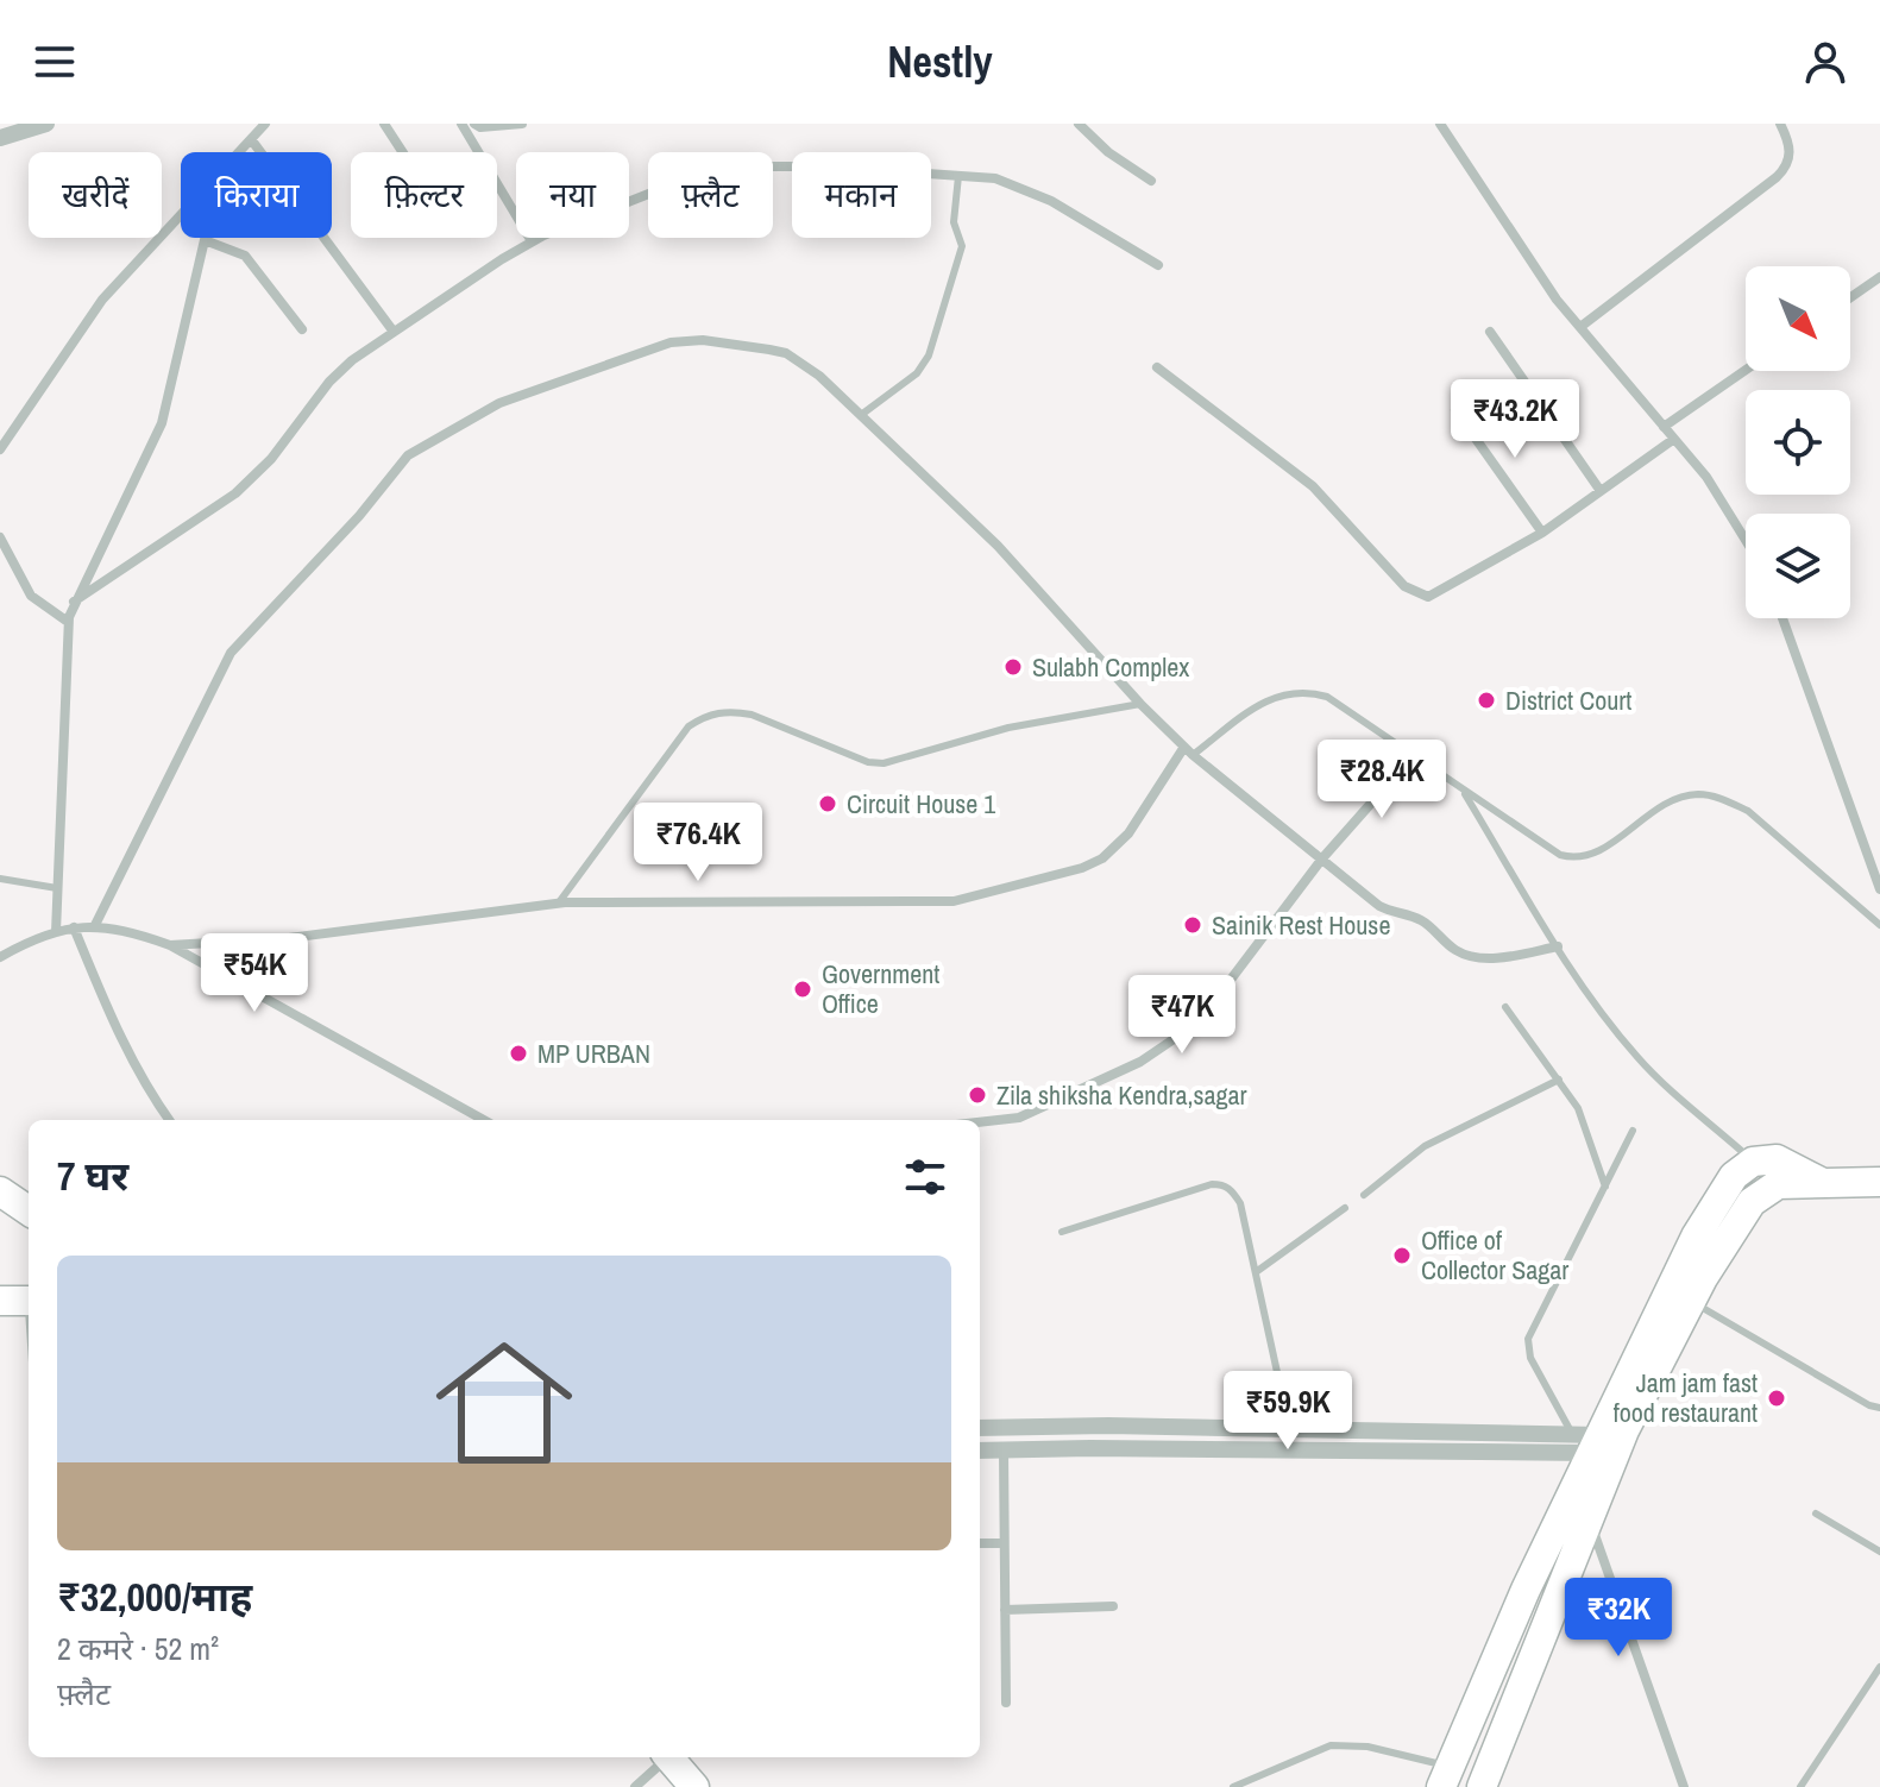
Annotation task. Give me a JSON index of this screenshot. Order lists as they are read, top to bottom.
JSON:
{
  "places": [
    "Sulabh Complex",
    "District Court",
    "Circuit House 1",
    "Sainik Rest House",
    "Government Office",
    "MP URBAN",
    "Zila shiksha Kendra,sagar",
    "Office of Collector Sagar",
    "Jam jam fast food restaurant"
  ],
  "north": "bottom right",
  "page": {
    "header": "Nestly",
    "chip": [
      "खरीदें",
      "किराया",
      "फ़िल्टर",
      "नया",
      "फ़्लैट",
      "मकान"
    ],
    "price": [
      "₹43.2K",
      "₹28.4K",
      "₹76.4K",
      "₹54K",
      "₹47K",
      "₹59.9K",
      "₹32K"
    ],
    "heading": "7 घर",
    "list": [
      {
        "name": "₹32,000/माह",
        "note": "2 कमरे · 52 m² · फ़्लैट"
      }
    ]
  }
}
